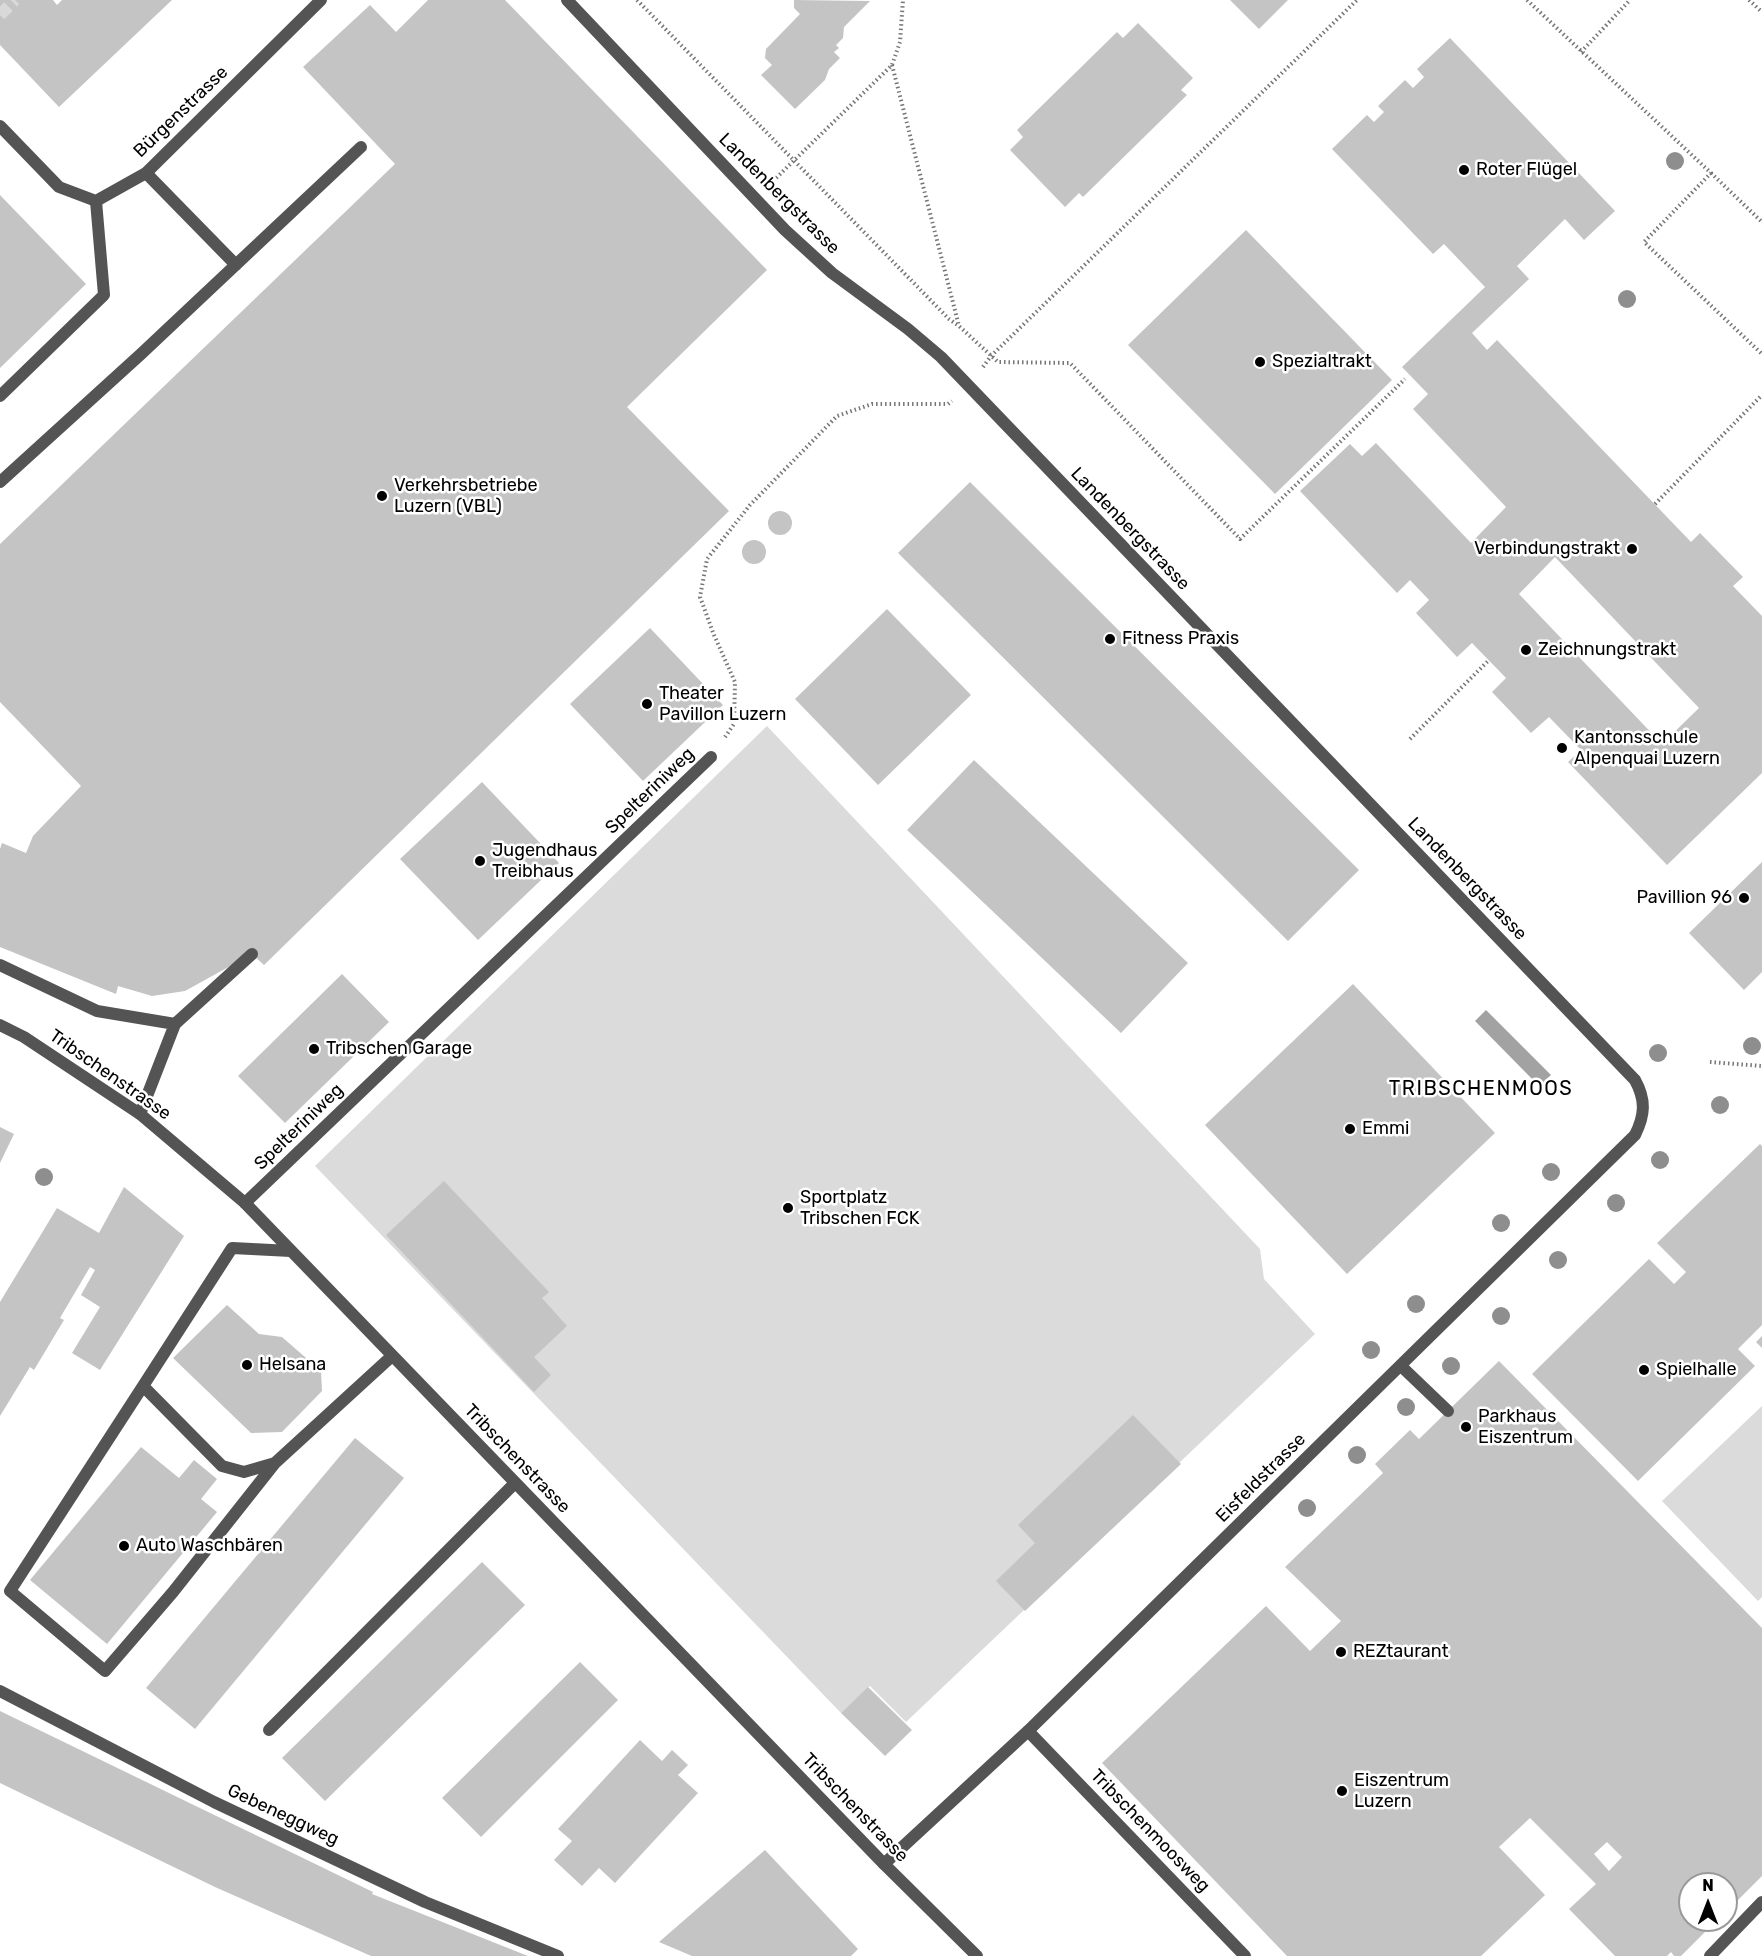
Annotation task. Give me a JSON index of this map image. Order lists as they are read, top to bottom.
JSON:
{
  "streets": {
    "street": [
      "Bürgenstrasse",
      "Landenbergstrasse",
      "Spelteriniweg",
      "Tribschenstrasse",
      "Eisfeldstrasse",
      "Gebeneggweg",
      "Tribschenmoosweg"
    ]
  },
  "crossings": [
    ["Landenbergstrasse", "Spelteriniweg"],
    ["Landenbergstrasse", "Eisfeldstrasse"],
    ["Spelteriniweg", "Tribschenstrasse"],
    ["Tribschenstrasse", "Eisfeldstrasse"],
    ["Eisfeldstrasse", "Tribschenmoosweg"]
  ],
  "districts": ["TRIBSCHENMOOS"],
  "places": [
    "Roter Flügel",
    "Spezialtrakt",
    "Verkehrsbetriebe Luzern (VBL)",
    "Verbindungstrakt",
    "Fitness Praxis",
    "Zeichnungstrakt",
    "Theater Pavillon Luzern",
    "Kantonsschule Alpenquai Luzern",
    "Jugendhaus Treibhaus",
    "Pavillion 96",
    "Tribschen Garage",
    "Emmi",
    "Sportplatz Tribschen FCK",
    "Helsana",
    "Spielhalle",
    "Parkhaus Eiszentrum",
    "Auto Waschbären",
    "REZtaurant",
    "Eiszentrum Luzern"
  ],
  "north": "top"
}
